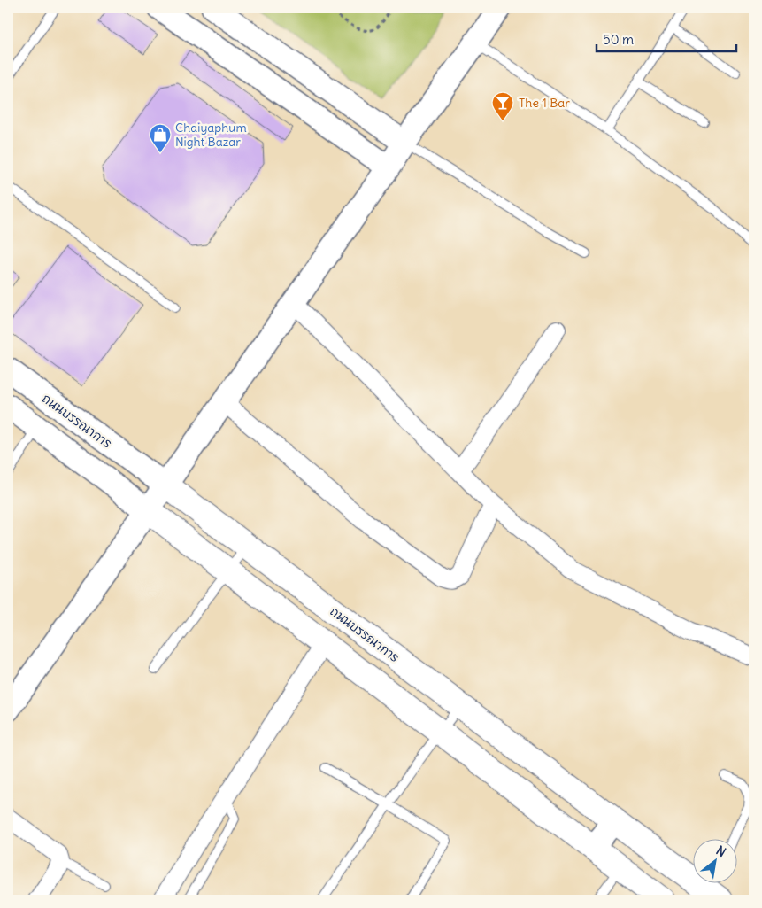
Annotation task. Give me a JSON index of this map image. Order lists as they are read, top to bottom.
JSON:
{
  "streets": {
    "main road": ["ถนนบรรณาการ"]
  },
  "places": {
    "bar": ["The 1 Bar"],
    "shop": ["Chaiyaphum Night Bazar"]
  },
  "scale_bar": "50 m",
  "north": "top right"
}
